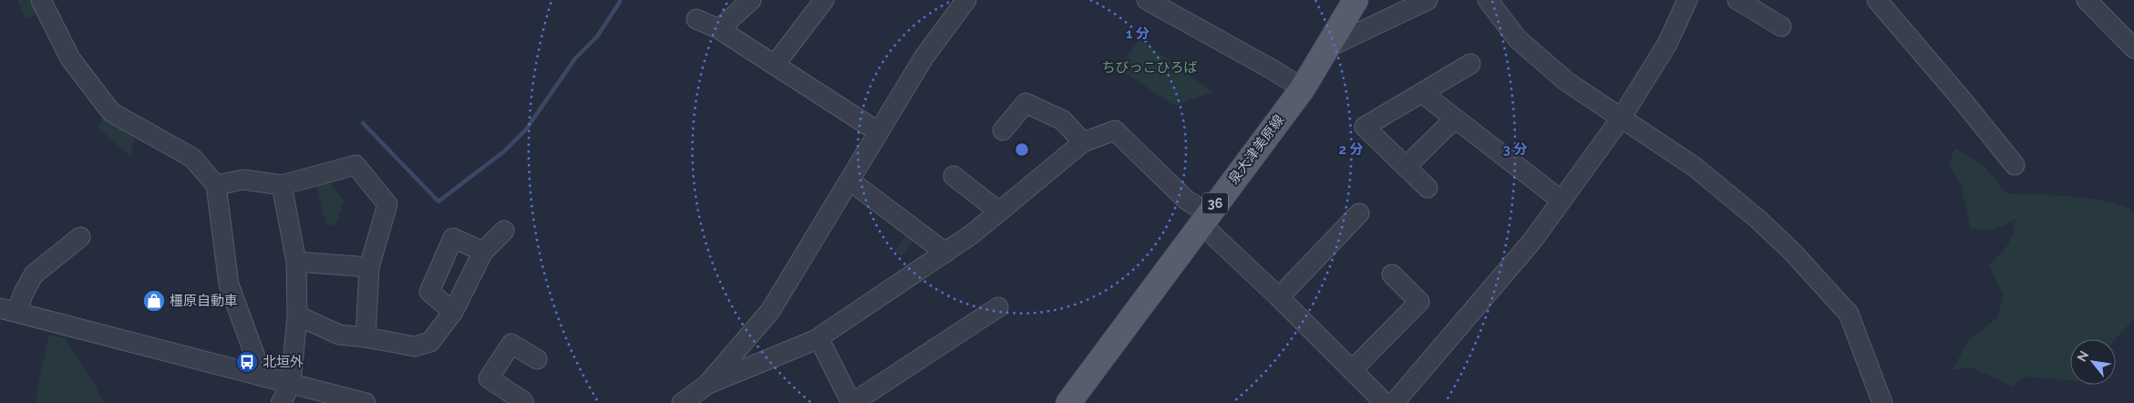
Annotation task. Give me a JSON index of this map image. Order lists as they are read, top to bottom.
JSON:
{
  "streets": {
    "main road": ["泉大津美原線", "36"]
  },
  "parks": ["ちびっこひろば"],
  "places": {
    "shop": ["橿原自動車"],
    "bus stop": ["北垣外"]
  },
  "north": "top left",
  "rings": ["1 分", "2 分", "3 分"]
}
